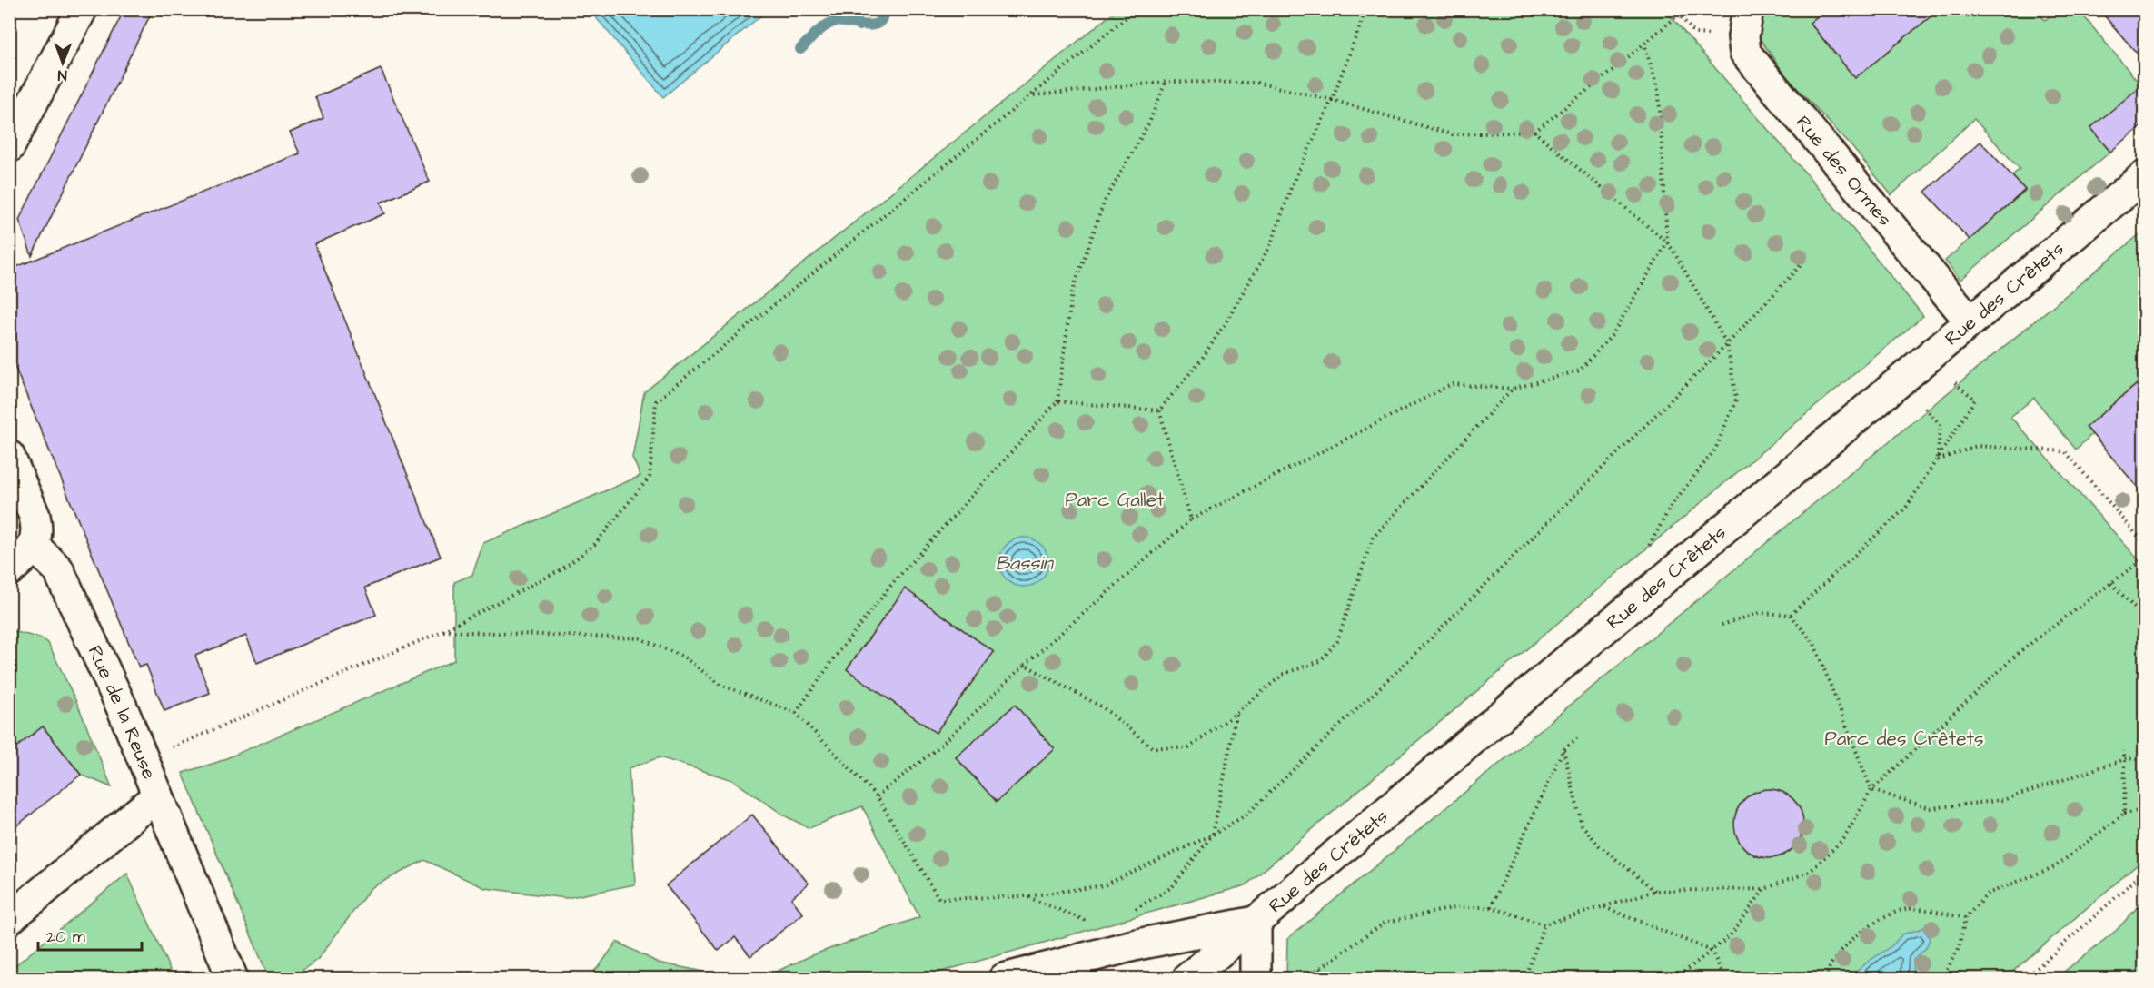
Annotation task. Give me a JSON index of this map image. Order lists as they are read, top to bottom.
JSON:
{
  "streets": {
    "street": ["Rue des Ormes", "Rue des Crêtets", "Rue de la Reuse"]
  },
  "crossings": [
    ["Rue des Ormes", "Rue des Crêtets"]
  ],
  "water": ["Bassin"],
  "parks": ["Parc Gallet", "Parc des Crêtets"],
  "scale_bar": "20 m",
  "north": "bottom"
}
